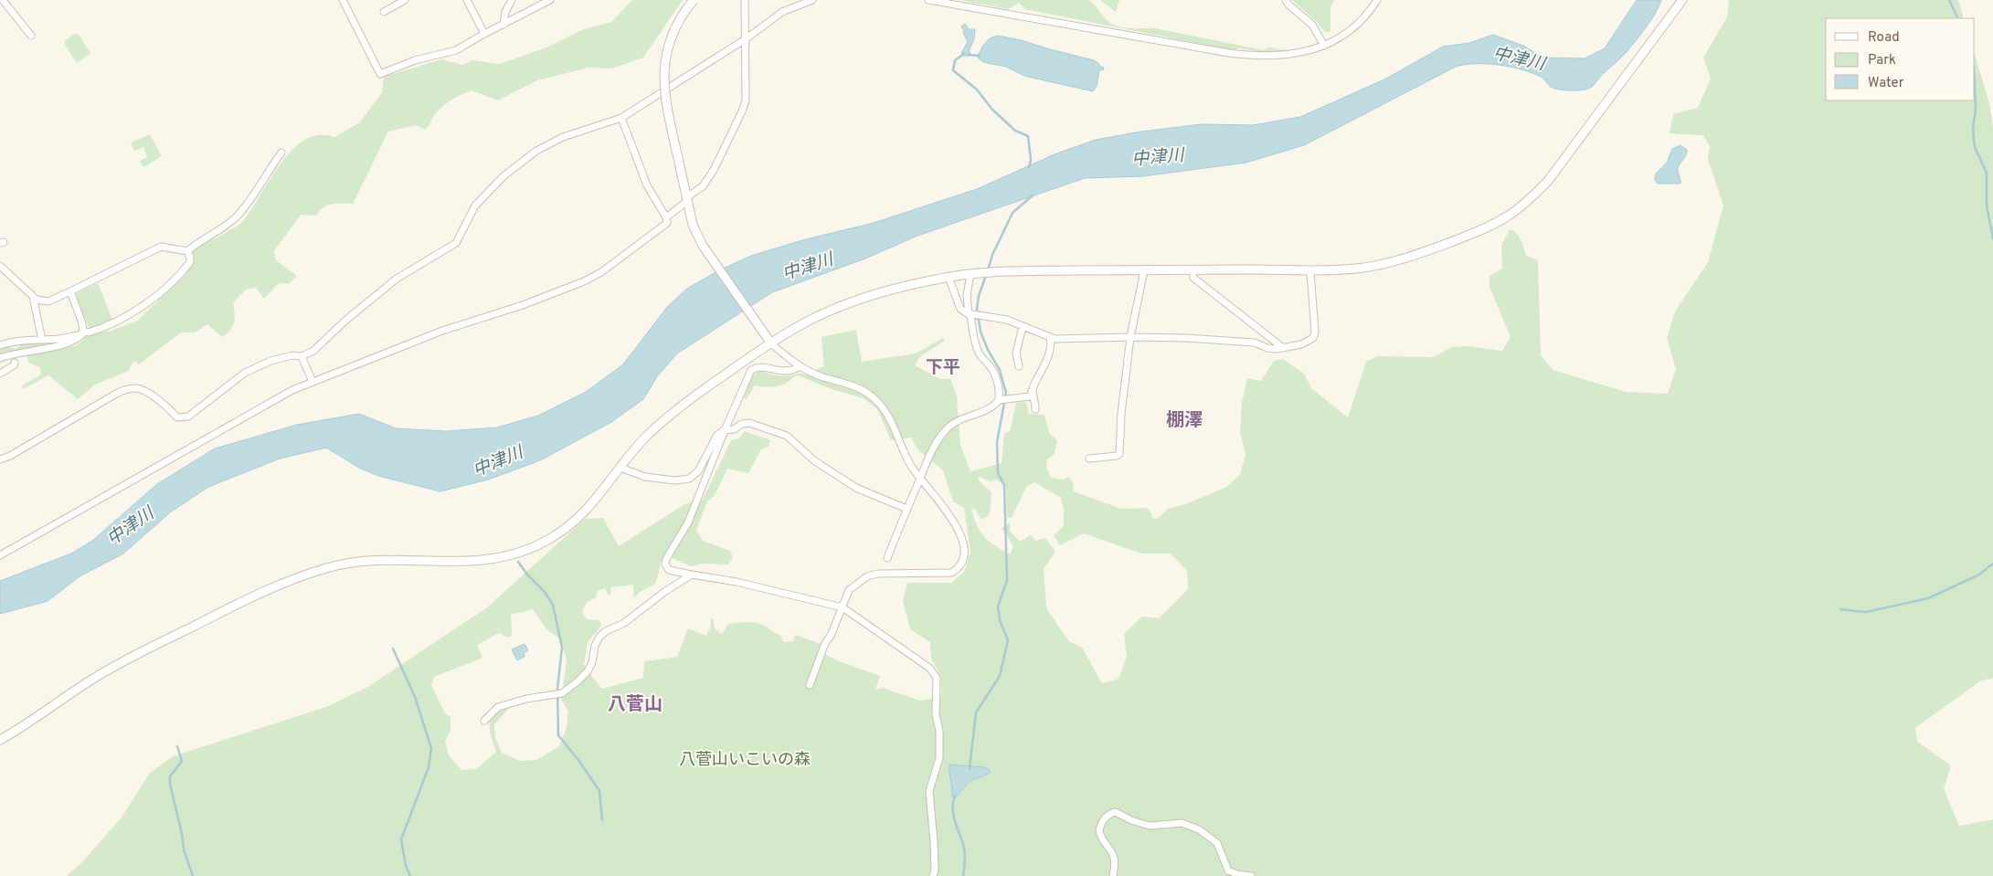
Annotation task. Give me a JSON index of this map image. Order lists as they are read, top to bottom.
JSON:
{
  "districts": ["下平", "棚澤", "八菅山"],
  "water": ["中津川"],
  "parks": ["八菅山いこいの森"],
  "legend": ["Road", "Park", "Water"]
}
